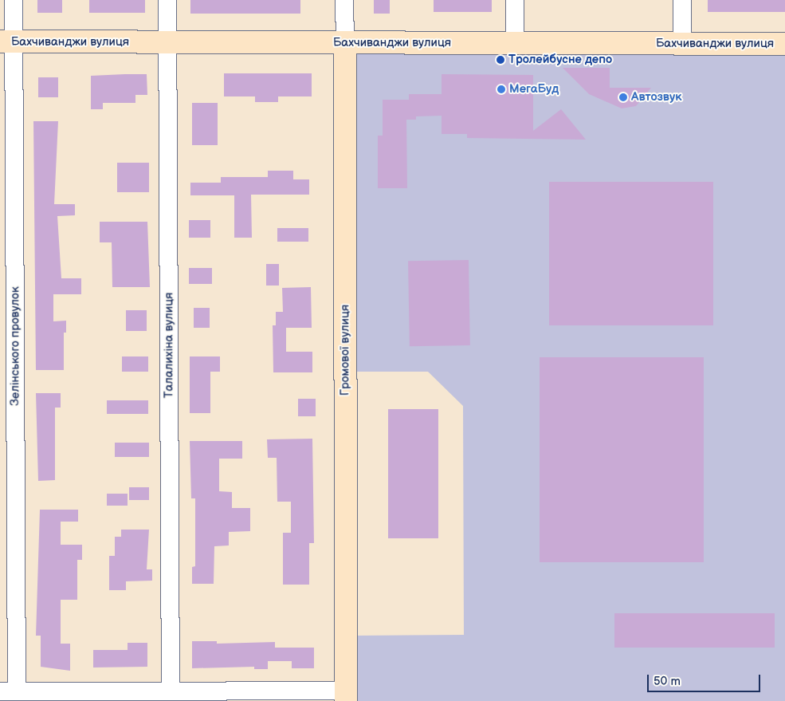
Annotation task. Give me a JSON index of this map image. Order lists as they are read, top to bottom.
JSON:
{
  "streets": {
    "street": [
      "Бахчиванджи вулиця",
      "Талалихіна вулиця",
      "Зелінського провулок",
      "Громової вулиця"
    ]
  },
  "crossings": [
    ["Бахчиванджи вулиця", "Талалихіна вулиця"],
    ["Бахчиванджи вулиця", "Зелінського провулок"],
    ["Бахчиванджи вулиця", "Громової вулиця"]
  ],
  "places": ["Тролейбусне депо", "МегаБуд", "Автозвук"],
  "scale_bar": "50 m"
}
